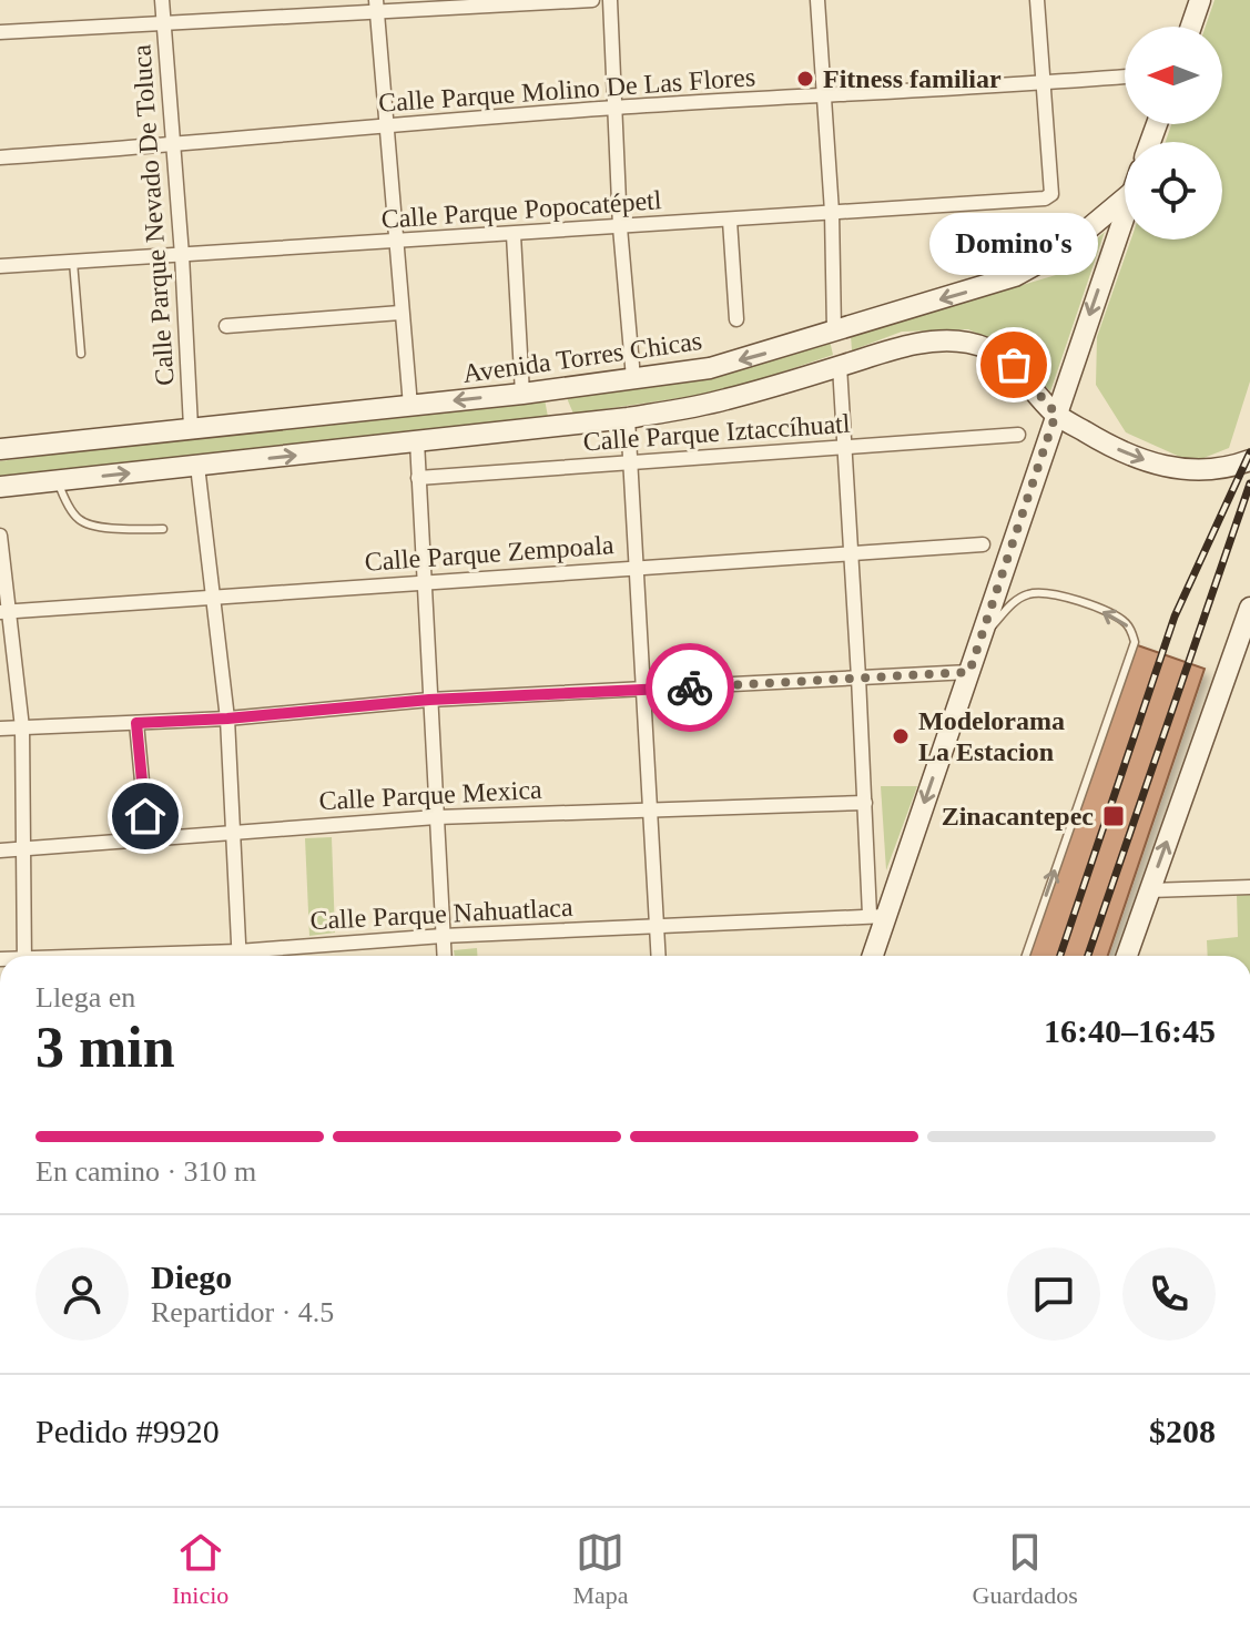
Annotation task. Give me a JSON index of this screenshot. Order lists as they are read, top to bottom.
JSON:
{
  "streets": {
    "main road": ["Avenida Torres Chicas"],
    "street": [
      "Calle Parque Molino De Las Flores",
      "Calle Parque Popocatépetl",
      "Calle Parque Nevado De Toluca",
      "Calle Parque Iztaccíhuatl",
      "Calle Parque Zempoala",
      "Calle Parque Mexica",
      "Calle Parque Nahuatlaca"
    ]
  },
  "crossings": [
    ["Calle Parque Molino De Las Flores", "Calle Parque Popocatépetl"],
    ["Calle Parque Molino De Las Flores", "Calle Parque Nevado De Toluca"],
    ["Calle Parque Popocatépetl", "Calle Parque Nevado De Toluca"],
    ["Calle Parque Nevado De Toluca", "Avenida Torres Chicas"]
  ],
  "places": {
    "other": ["Fitness familiar", "Domino's", "Modelorama La Estacion"],
    "transit": ["Zinacantepec"]
  },
  "north": "left",
  "page": {
    "bubble": "Domino's",
    "heading": ["3 min", "Llega en", "16:40–16:45"],
    "panel": [
      "Diego",
      "Repartidor · 4.5",
      "Pedido #9920",
      "$208"
    ],
    "bar": "En camino · 310 m",
    "tabs": ["Inicio", "Mapa", "Guardados"]
  }
}
